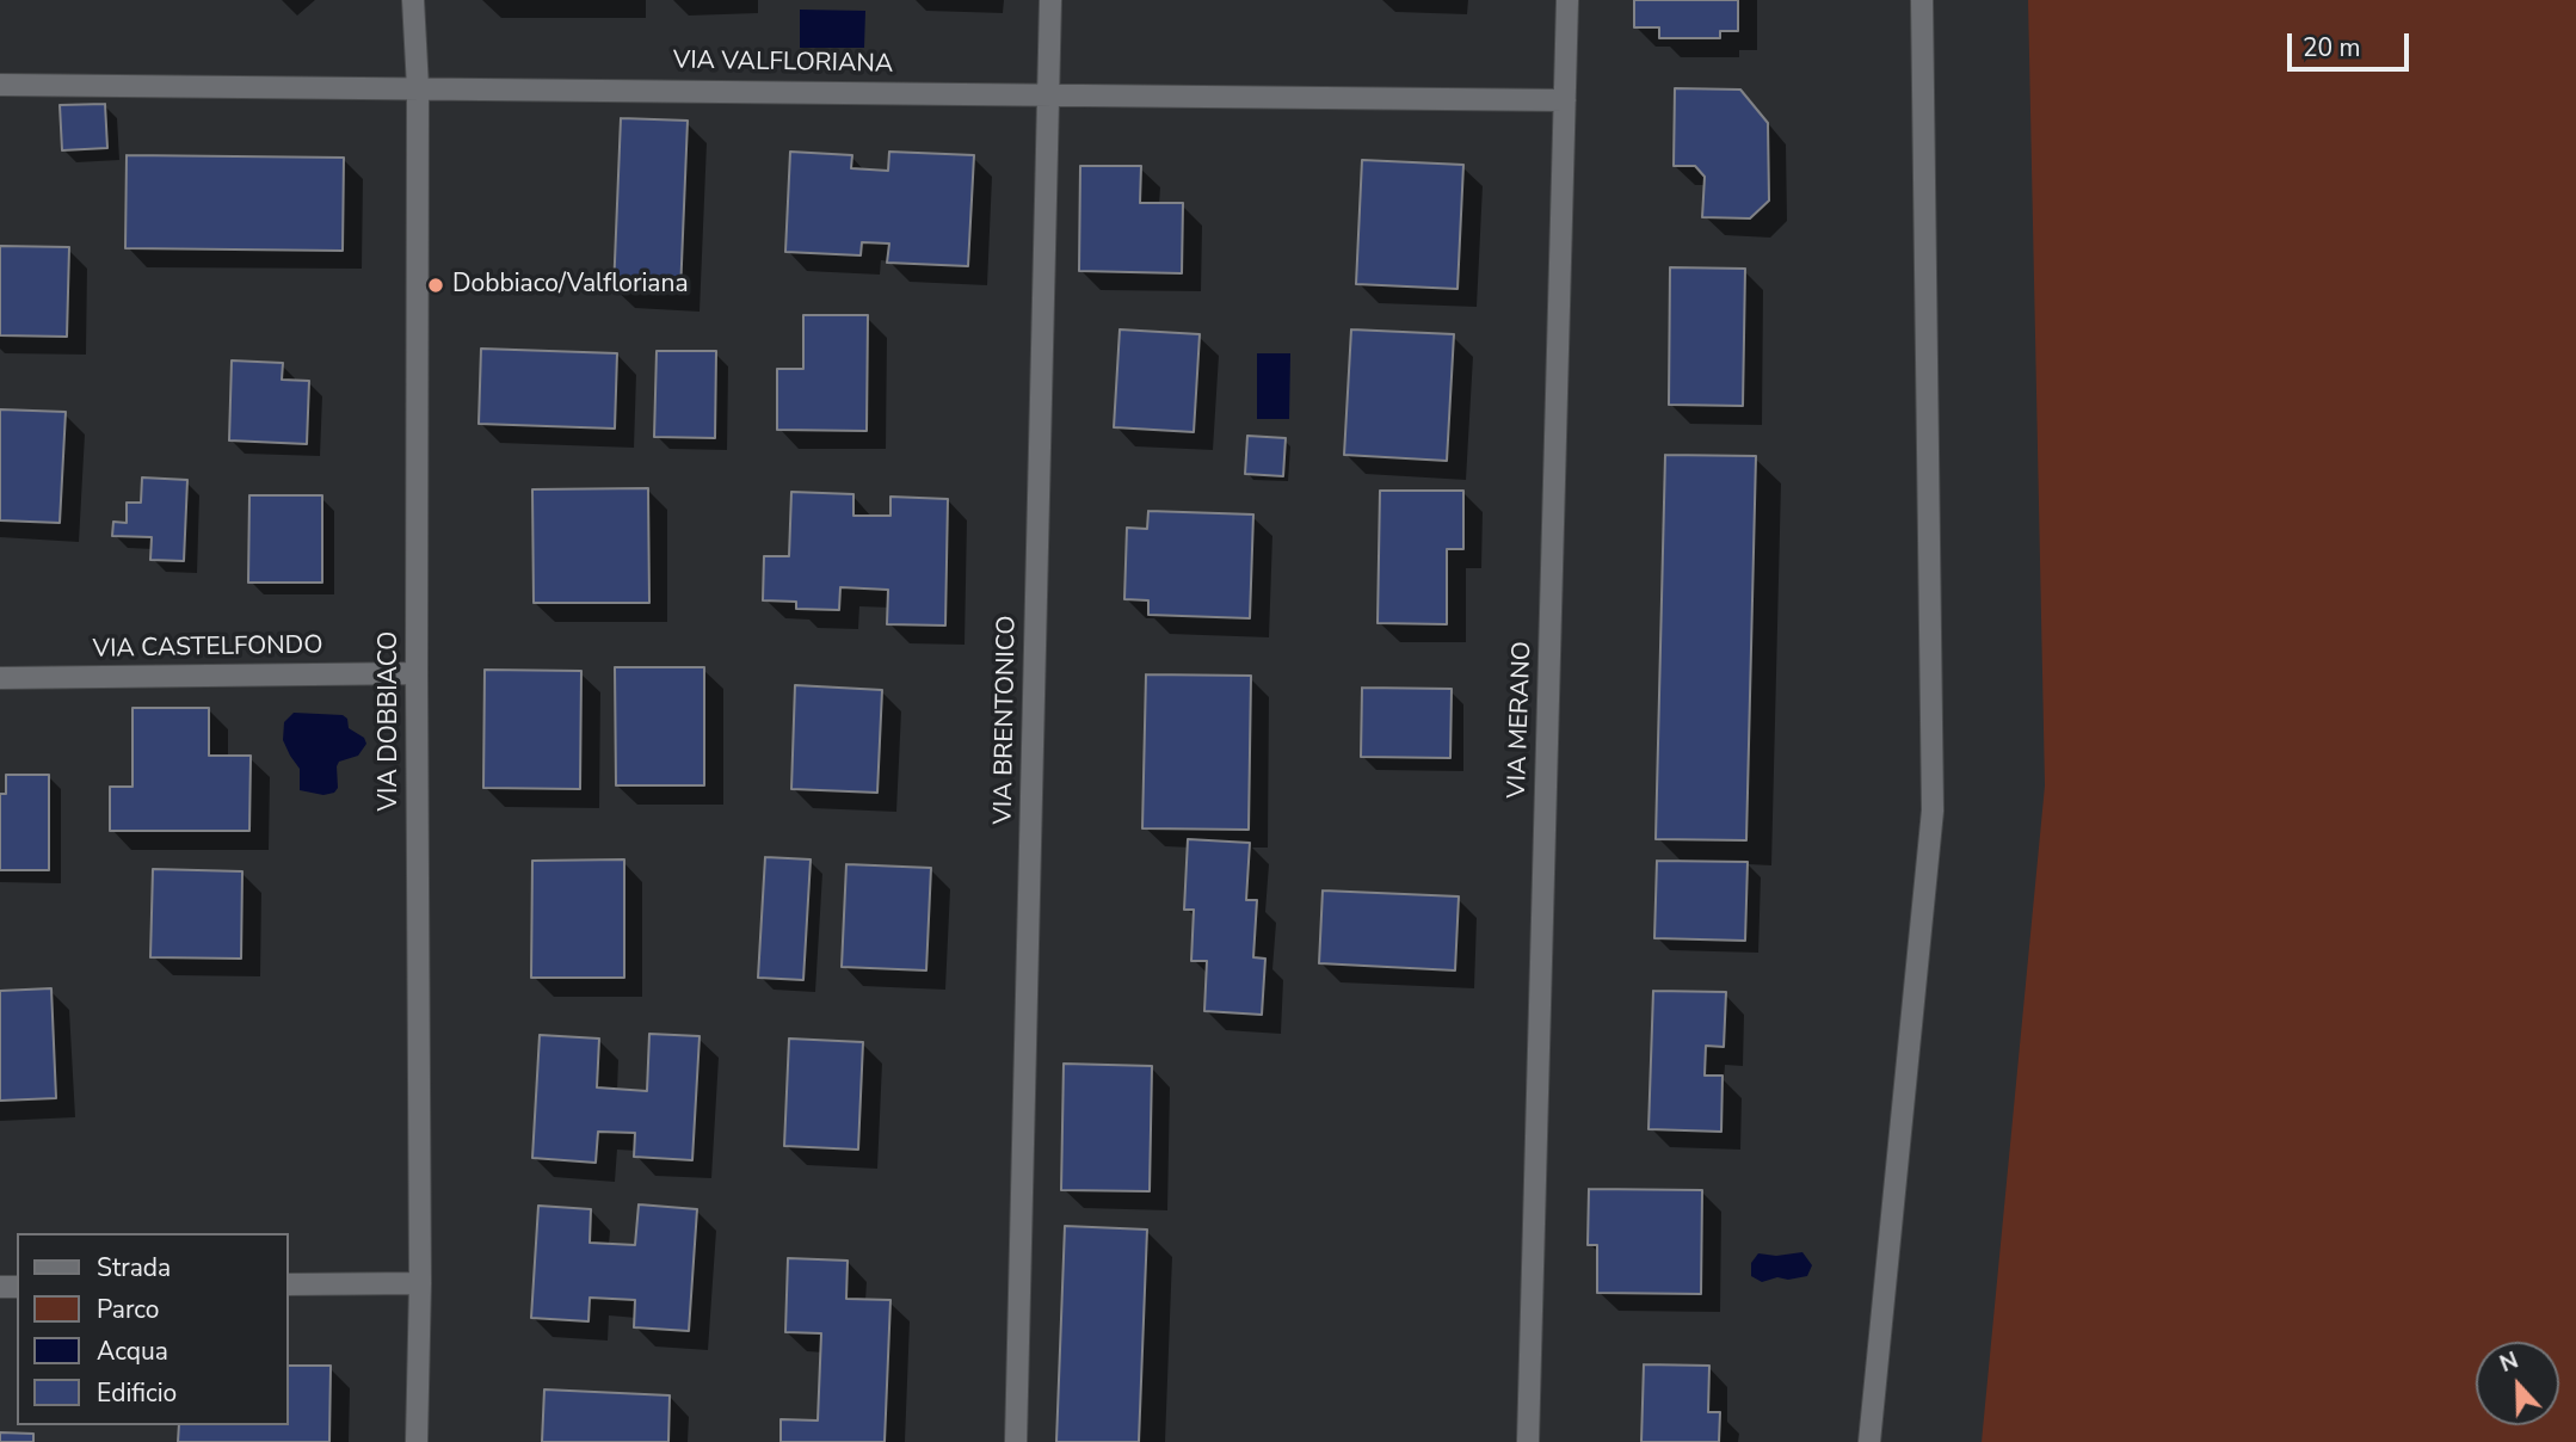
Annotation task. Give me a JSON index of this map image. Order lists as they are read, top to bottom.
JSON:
{
  "streets": {
    "street": [
      "VIA VALFLORIANA",
      "VIA CASTELFONDO",
      "VIA BRENTONICO",
      "VIA MERANO",
      "VIA DOBBIACO"
    ]
  },
  "crossings": [
    ["VIA VALFLORIANA", "VIA BRENTONICO"],
    ["VIA VALFLORIANA", "VIA MERANO"],
    ["VIA VALFLORIANA", "VIA DOBBIACO"],
    ["VIA CASTELFONDO", "VIA DOBBIACO"]
  ],
  "places": ["Dobbiaco/Valfloriana"],
  "legend": [
    "Strada",
    "Parco",
    "Acqua",
    "Edificio"
  ],
  "scale_bar": "20 m",
  "north": "top"
}
